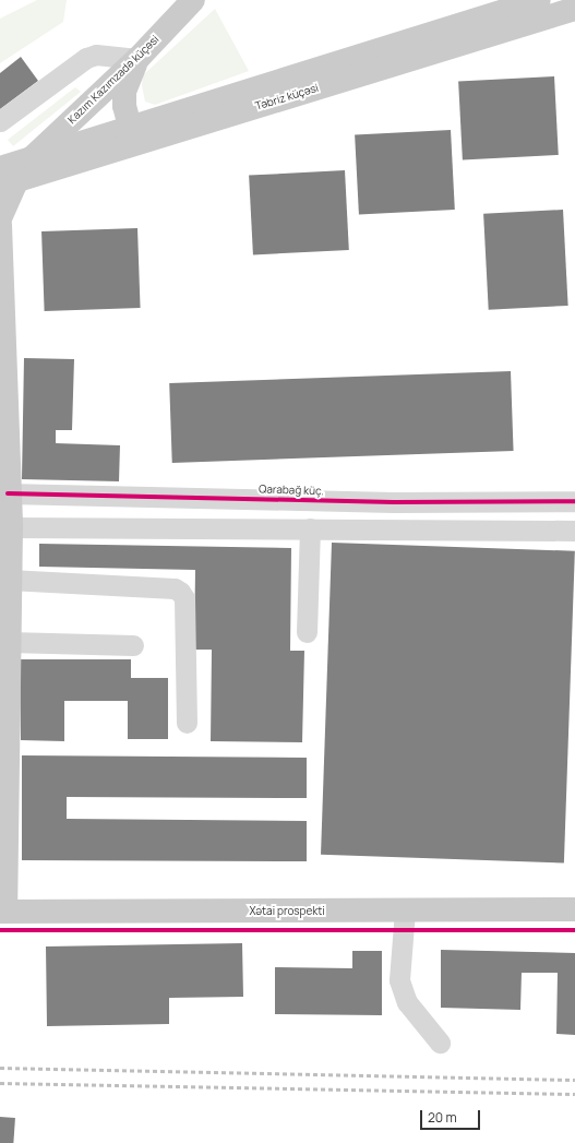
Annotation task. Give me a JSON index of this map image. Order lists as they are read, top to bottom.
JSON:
{
  "streets": {
    "main road": ["Kazım Kazımzadə küçəsi", "Təbriz küçəsi", "Xətai prospekti"],
    "street": ["Qarabağ küç."]
  },
  "crossings": [
    ["Kazım Kazımzadə küçəsi", "Təbriz küçəsi"]
  ],
  "scale_bar": "20 m"
}
